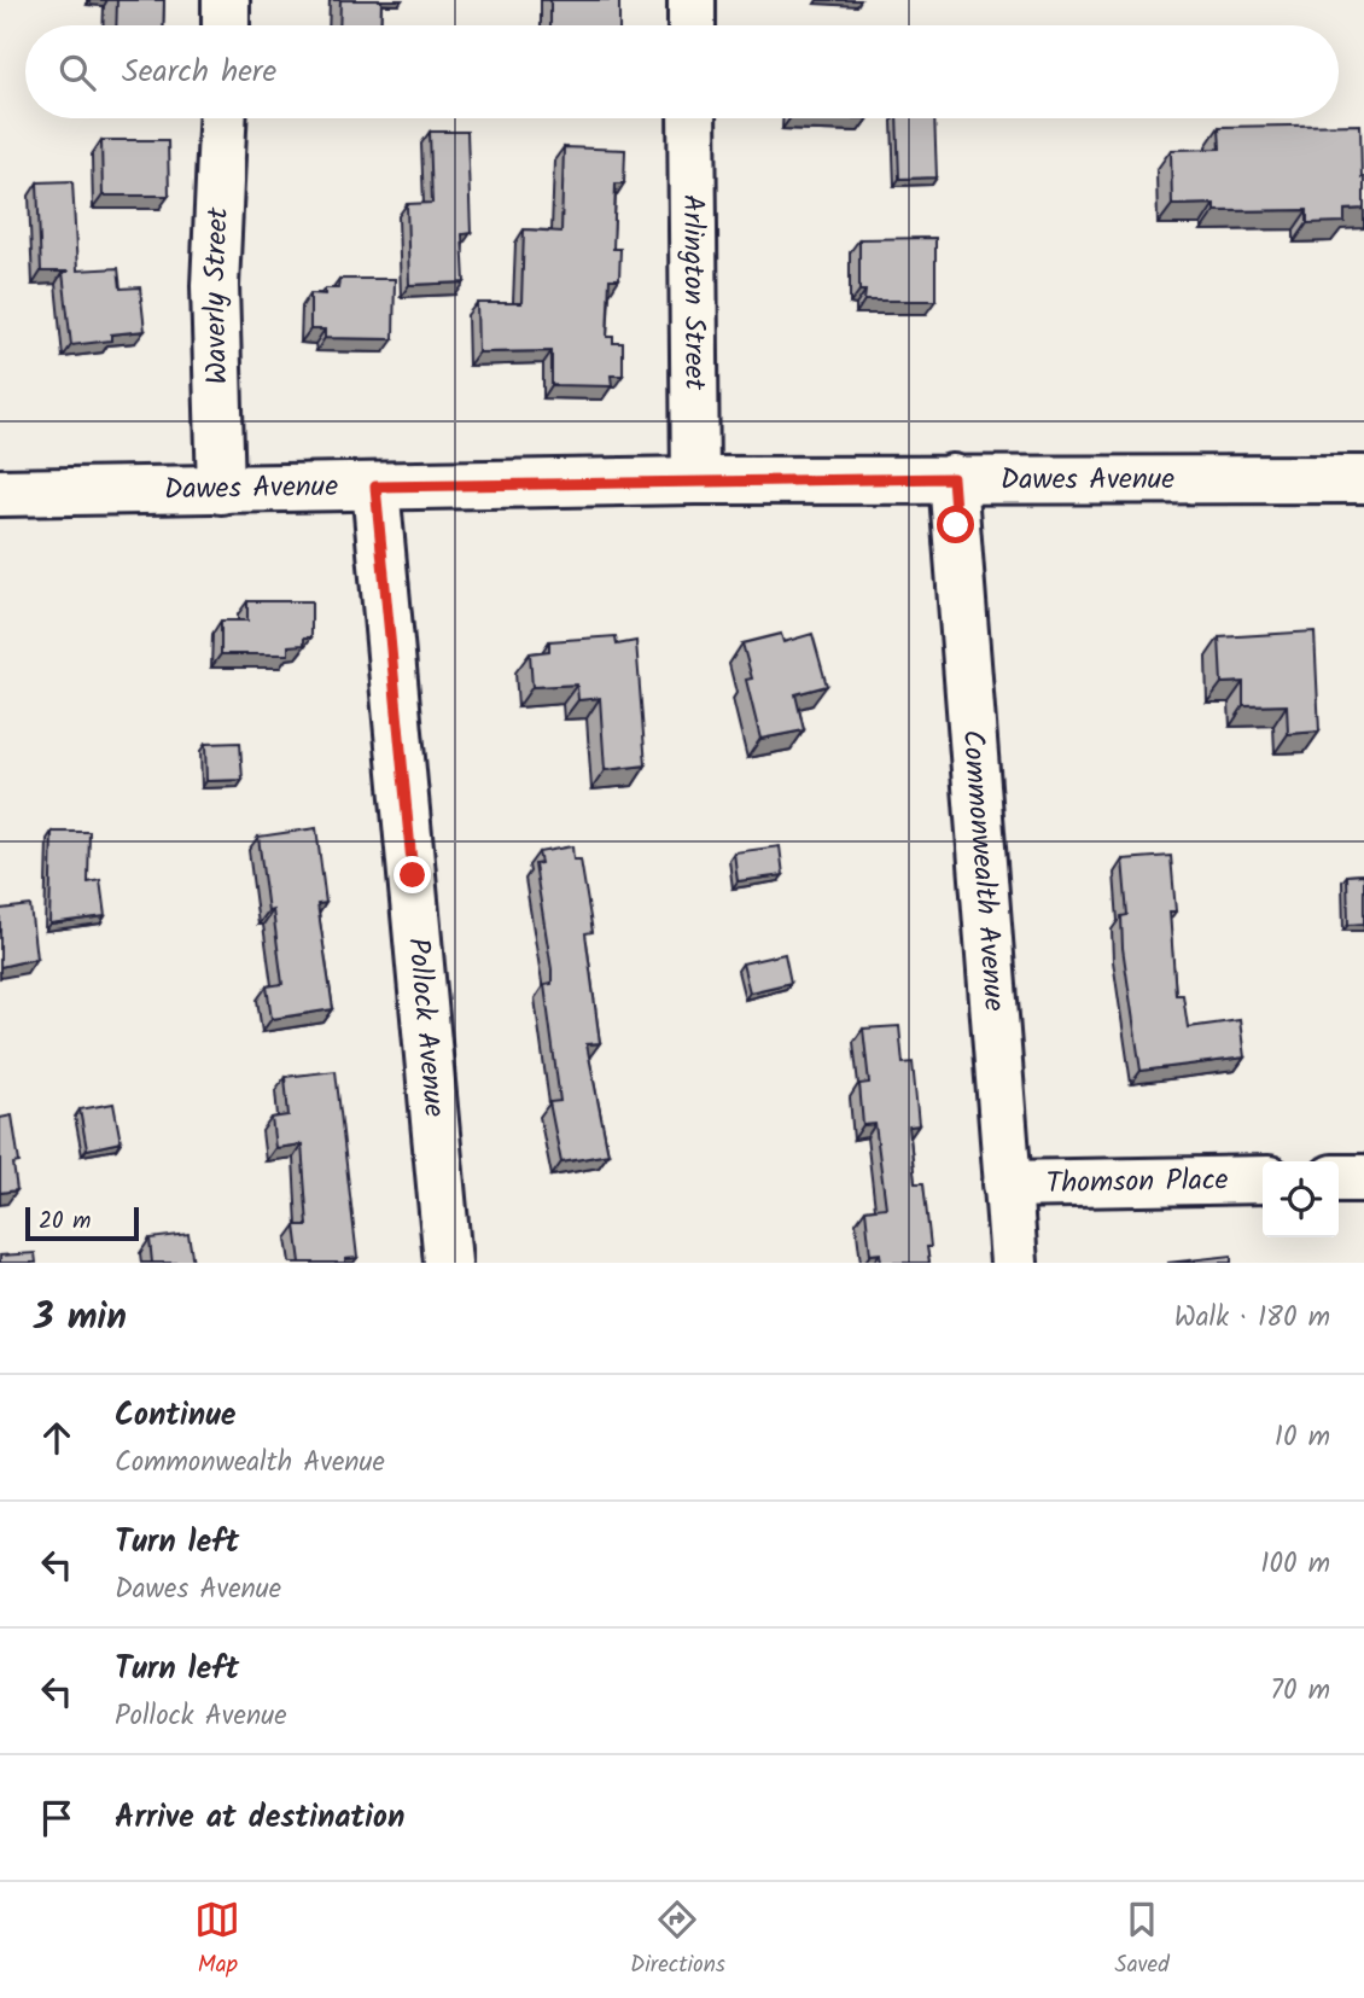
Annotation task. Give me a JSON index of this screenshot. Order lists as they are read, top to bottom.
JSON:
{
  "streets": {
    "street": [
      "Arlington Street",
      "Waverly Street",
      "Dawes Avenue",
      "Commonwealth Avenue",
      "Pollock Avenue",
      "Thomson Place"
    ]
  },
  "crossings": [
    ["Arlington Street", "Dawes Avenue"],
    ["Waverly Street", "Dawes Avenue"],
    ["Dawes Avenue", "Commonwealth Avenue"],
    ["Dawes Avenue", "Pollock Avenue"],
    ["Commonwealth Avenue", "Thomson Place"]
  ],
  "scale_bar": "20 m",
  "page": {
    "search": "Search here",
    "scale": "20 m",
    "heading": ["3 min", "Walk · 180 m"],
    "list": [
      ["Continue", "Commonwealth Avenue", "10 m"],
      ["Turn left", "Dawes Avenue", "100 m"],
      ["Turn left", "Pollock Avenue", "70 m"],
      "Arrive at destination"
    ],
    "nav": ["Map", "Directions", "Saved"]
  }
}
